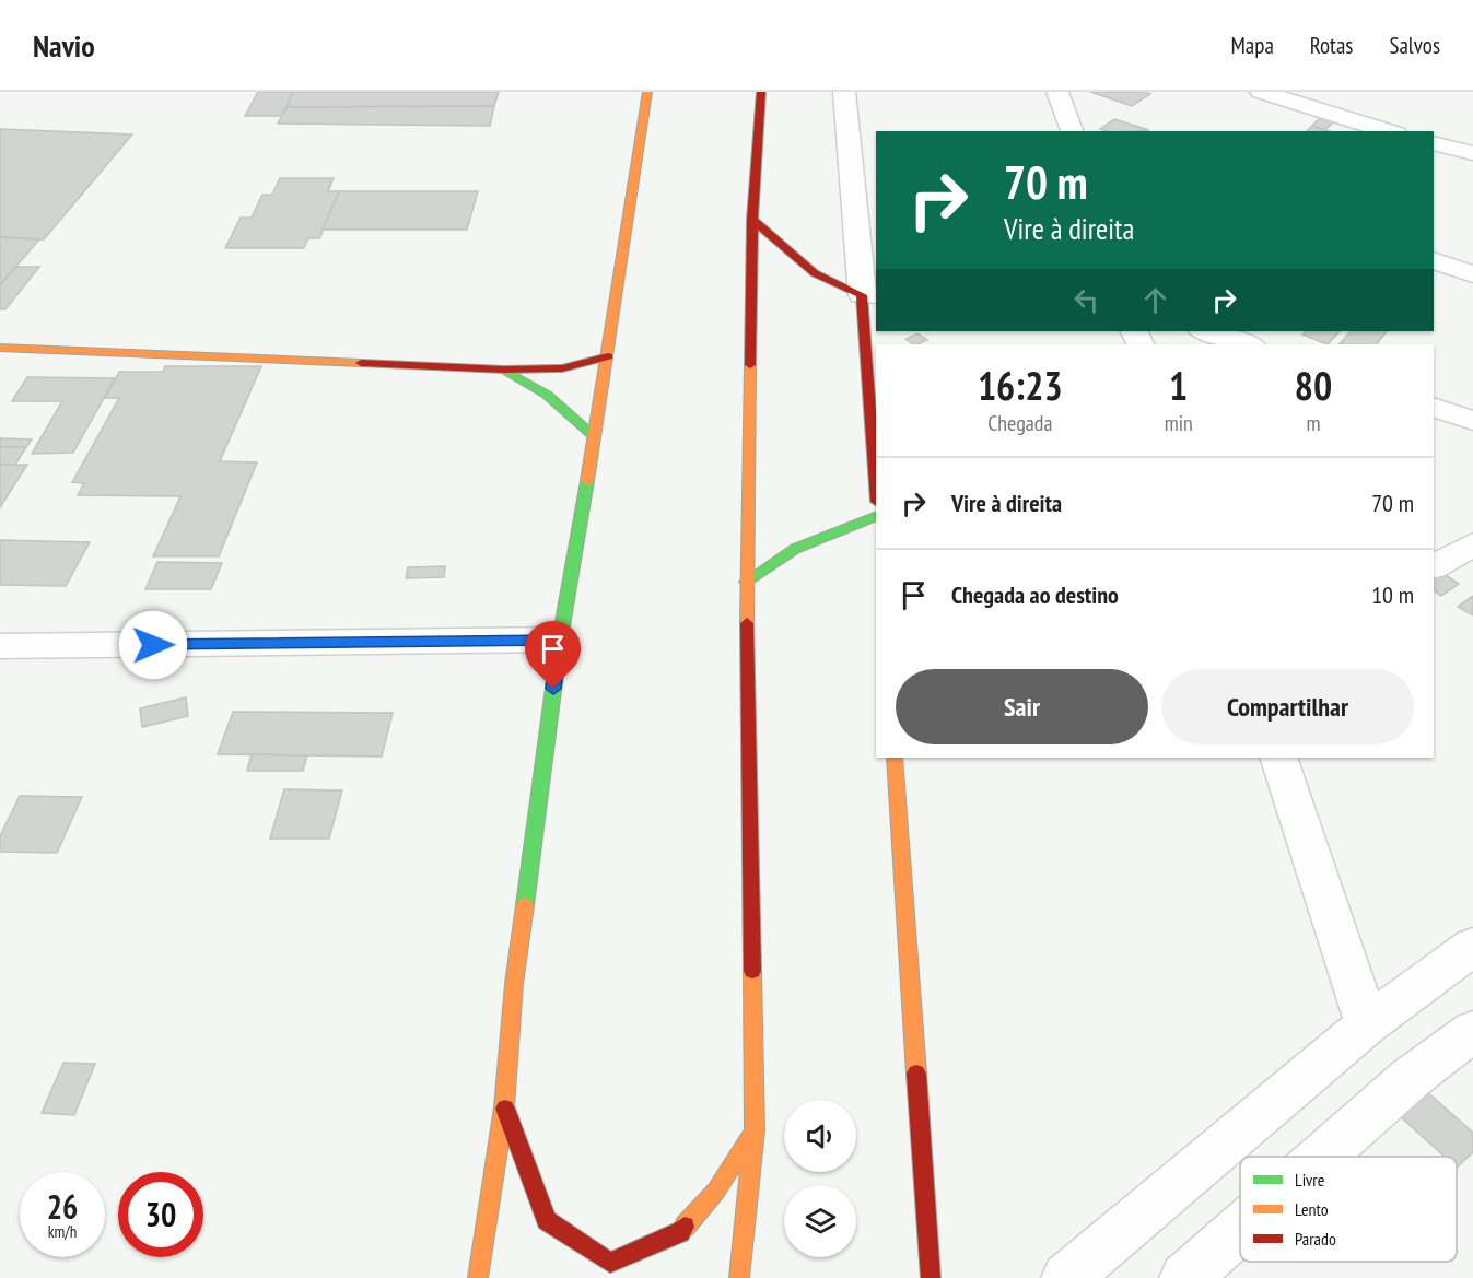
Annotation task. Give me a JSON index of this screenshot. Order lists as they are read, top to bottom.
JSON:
{
  "legend": ["Livre", "Lento", "Parado"],
  "page": {
    "header": "Navio",
    "nav": ["Mapa", "Rotas", "Salvos"],
    "turn": ["70 m", "Vire à direita"],
    "eta": [
      "16:23",
      "Chegada",
      "1",
      "min",
      "80",
      "m"
    ],
    "list": [
      {
        "name": "Vire à direita",
        "value": "70 m"
      },
      {
        "name": "Chegada ao destino",
        "value": "10 m"
      }
    ],
    "buttons": ["Sair", "Compartilhar"],
    "speed": "26 km/h",
    "limit": "30"
  }
}
